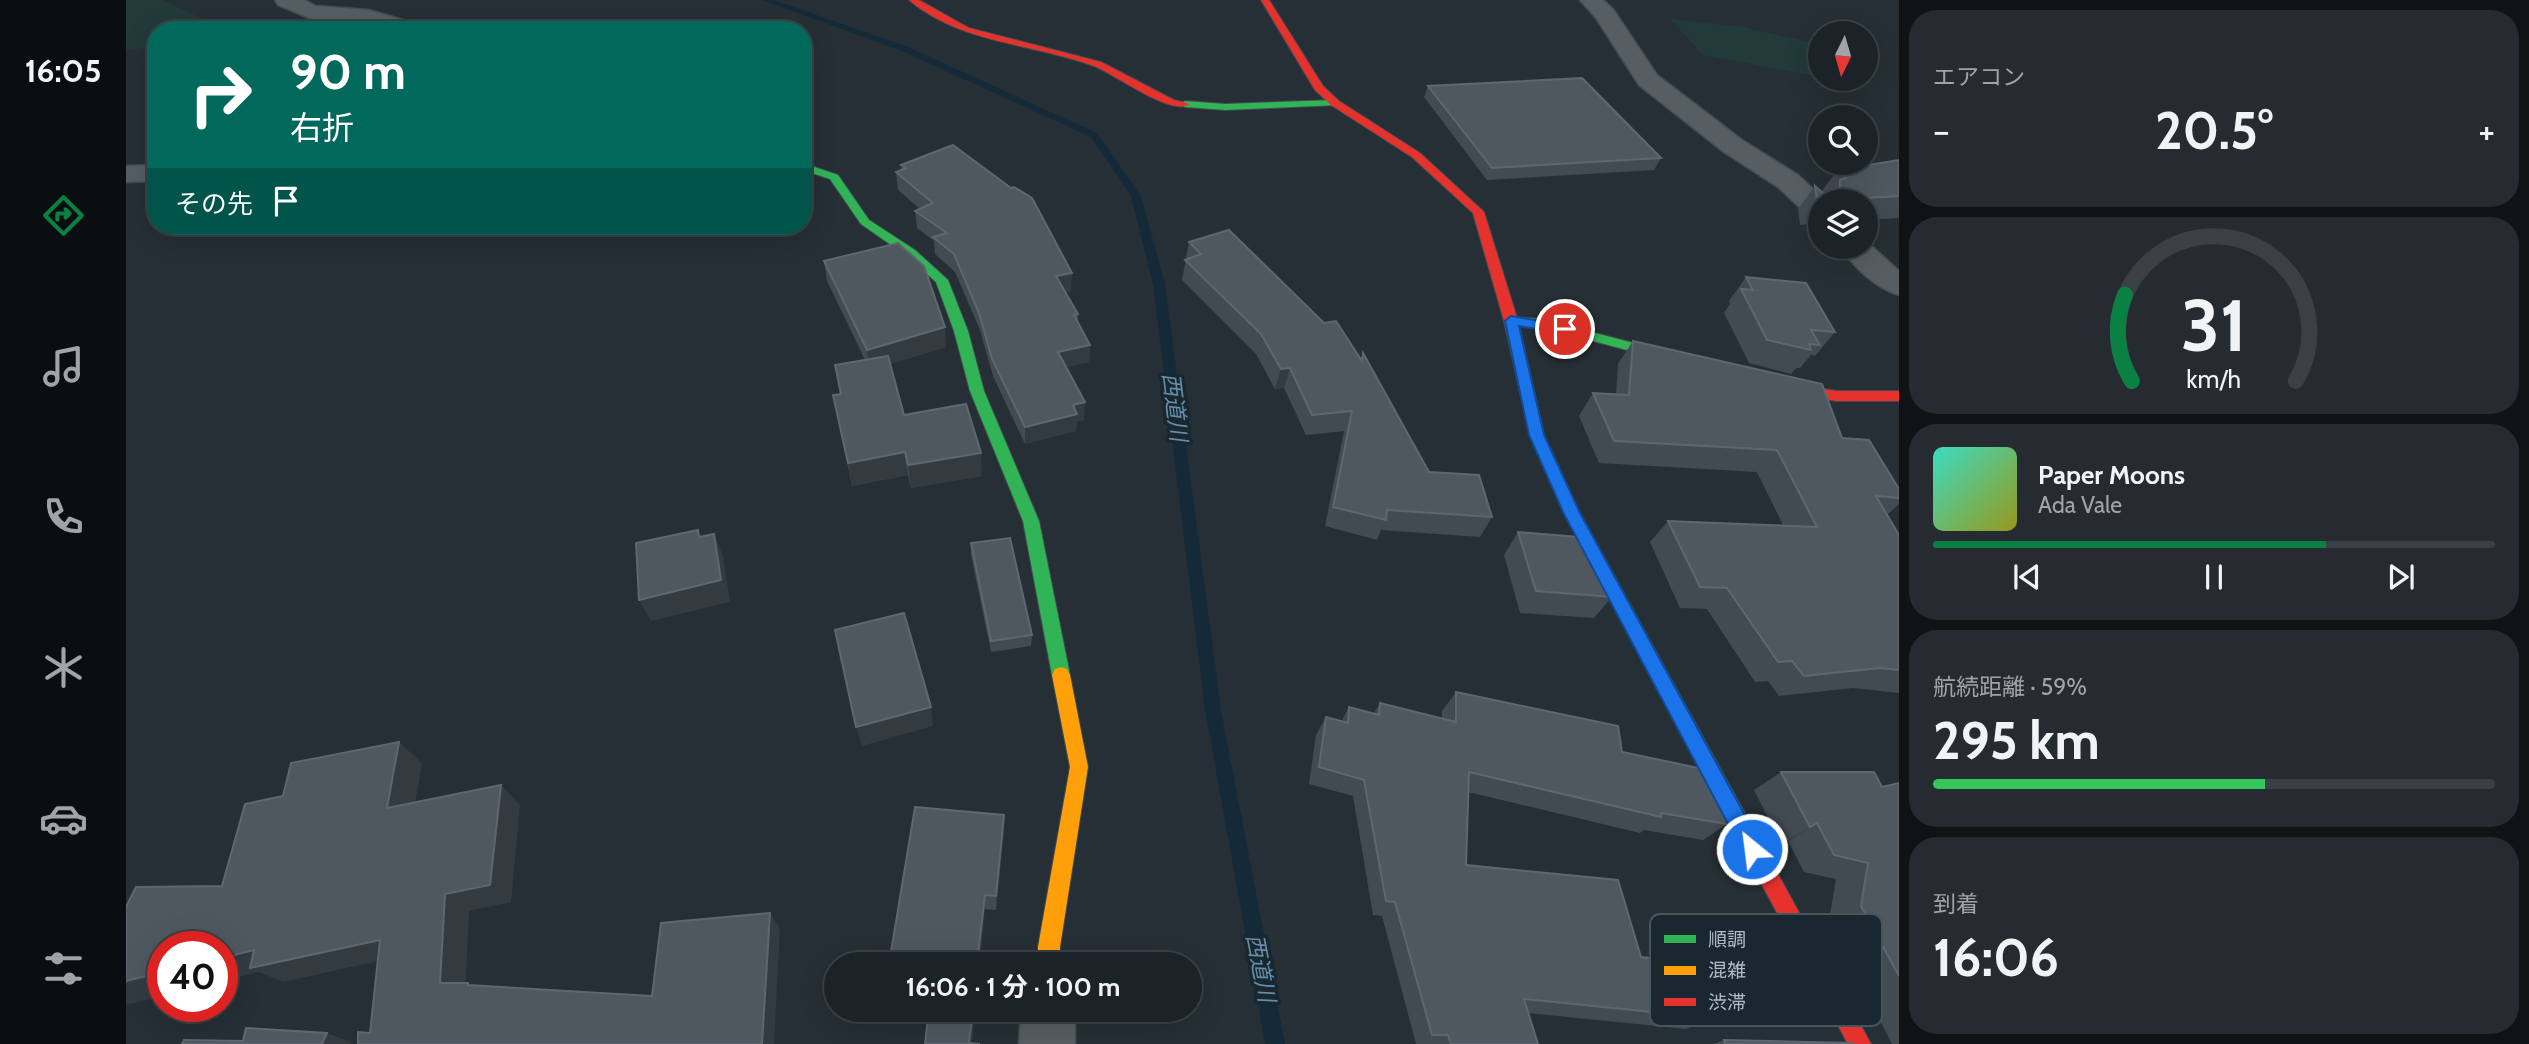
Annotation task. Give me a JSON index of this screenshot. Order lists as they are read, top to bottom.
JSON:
{
  "water": ["西道川"],
  "legend": ["順調", "混雑", "渋滞"],
  "north": "bottom",
  "page": {
    "tabs": "16:05",
    "tile": [
      "エアコン",
      ["航続距離 · 59%", "295 km"],
      ["到着", "16:06"]
    ],
    "turn": ["90 m", "右折"],
    "heat": ["−", "20.5°", "+"],
    "then": "その先",
    "song": ["Paper Moons", "Ada Vale"],
    "limit": "40",
    "trip": "16:06 · 1 分 · 100 m",
    "gauge": ["31", "km/h"]
  }
}
